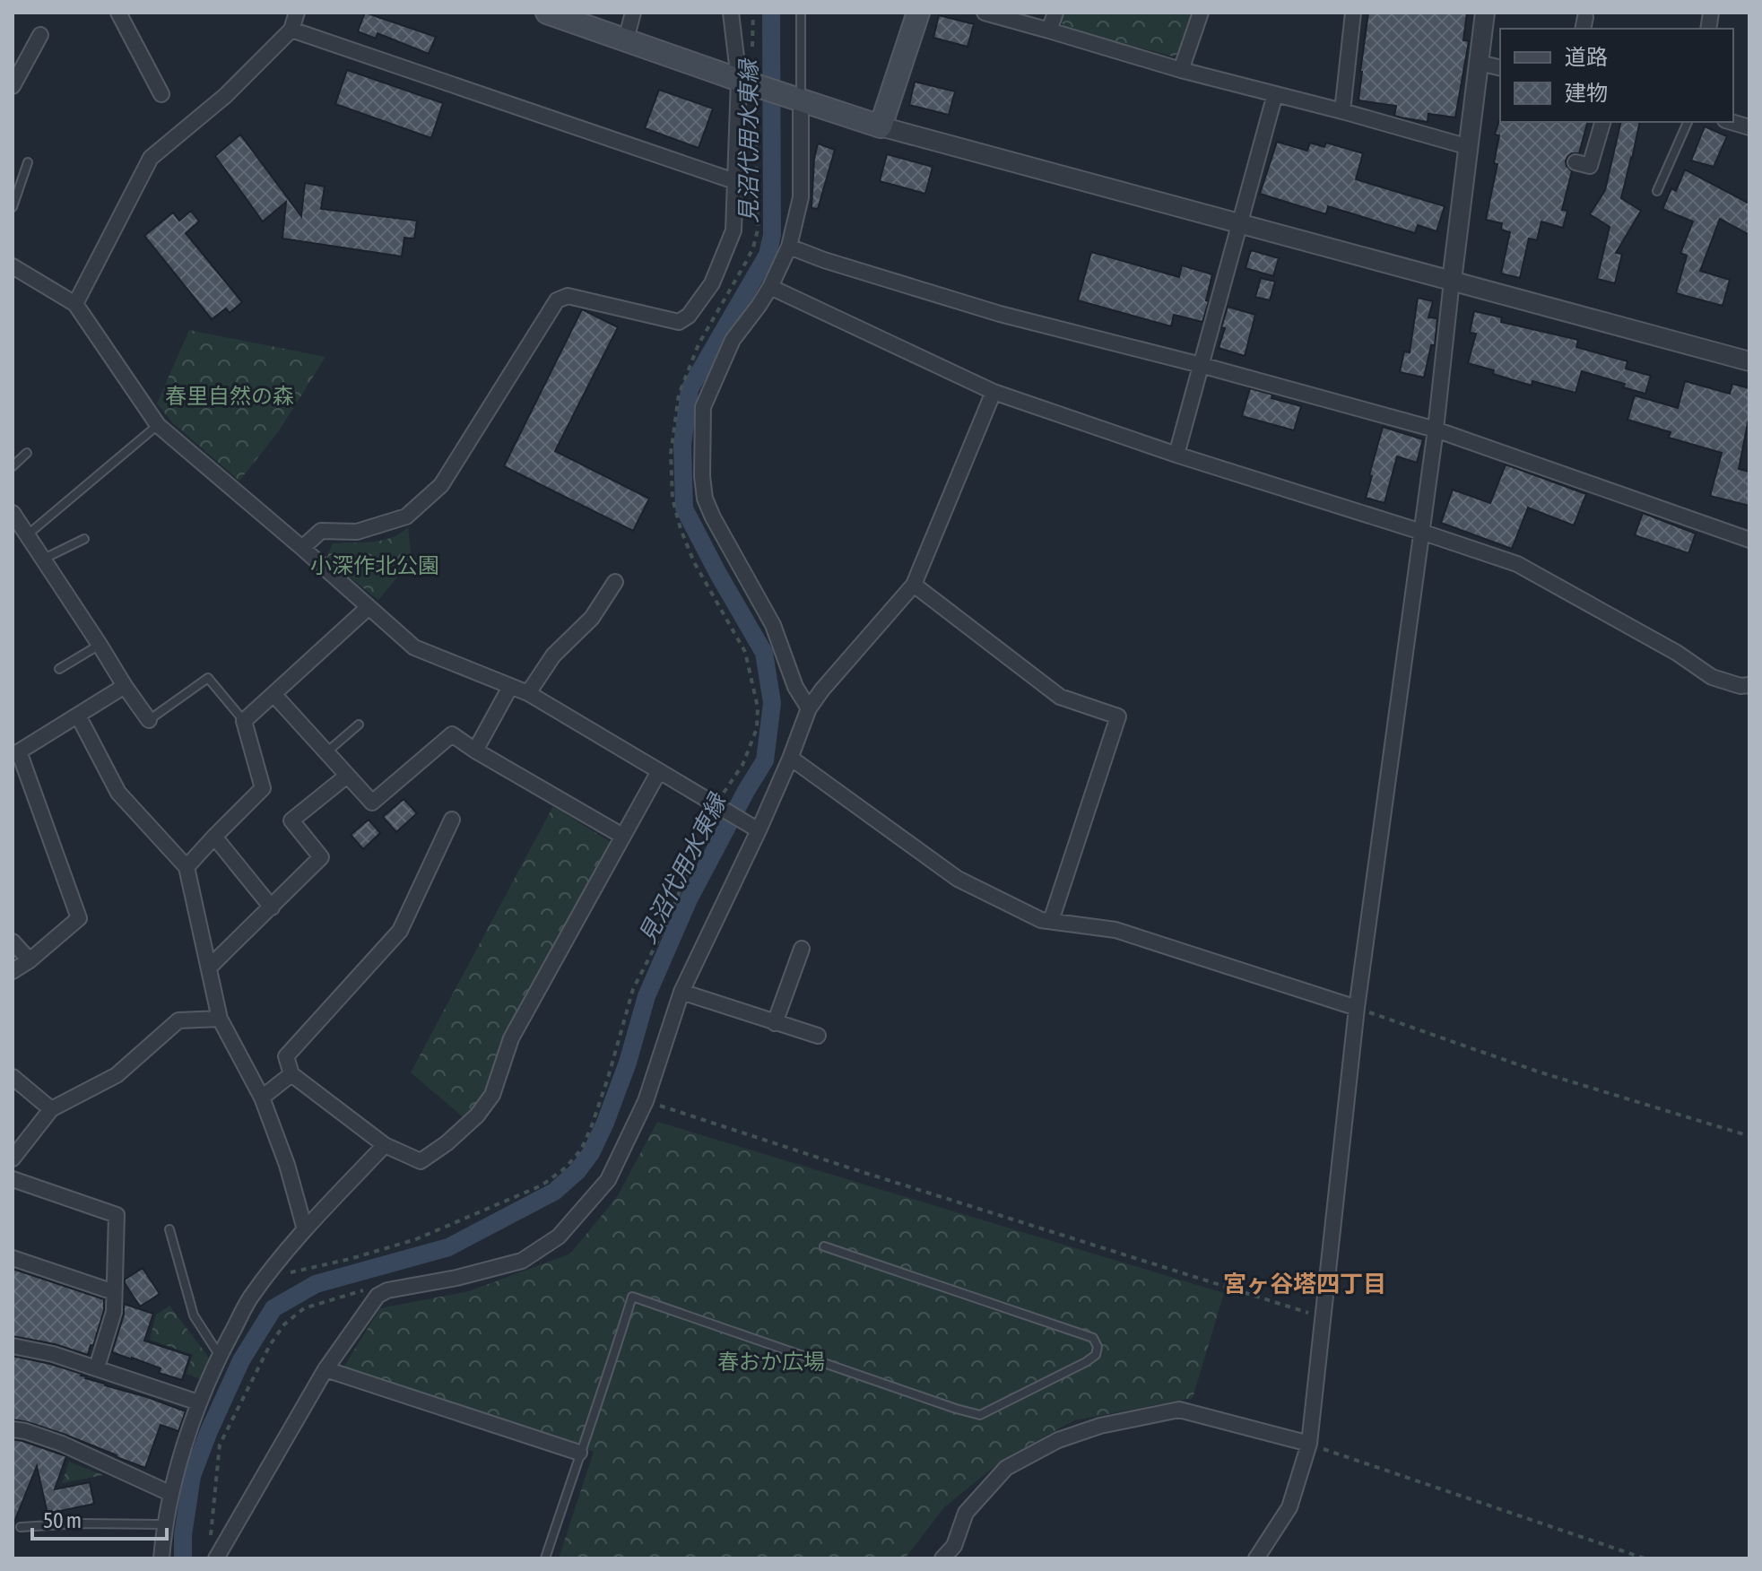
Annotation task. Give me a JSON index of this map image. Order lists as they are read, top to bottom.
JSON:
{
  "districts": ["宮ヶ谷塔四丁目"],
  "water": ["見沼代用水東縁"],
  "parks": ["春里自然の森", "小深作北公園", "春おか広場"],
  "legend": ["道路", "建物"],
  "scale_bar": "50 m"
}
